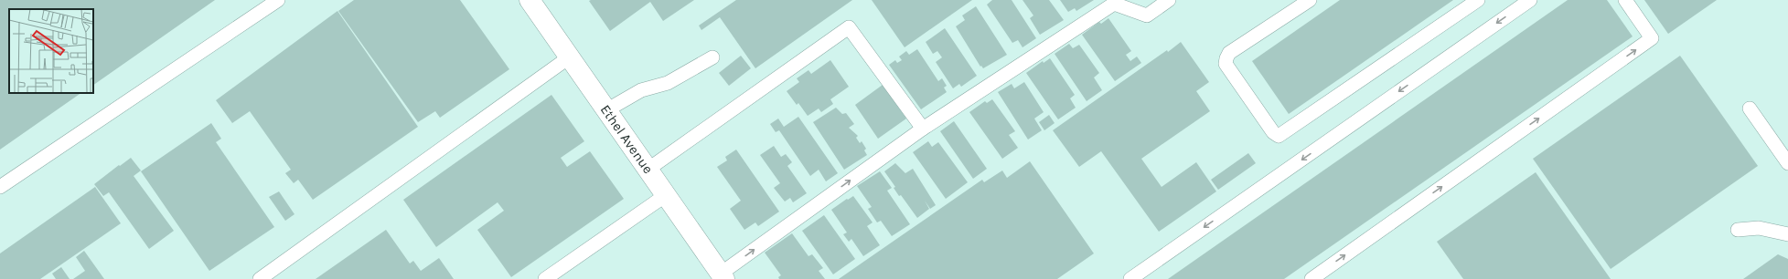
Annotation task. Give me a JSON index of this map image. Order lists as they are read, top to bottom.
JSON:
{
  "streets": {
    "street": ["Ethel Avenue"]
  }
}
